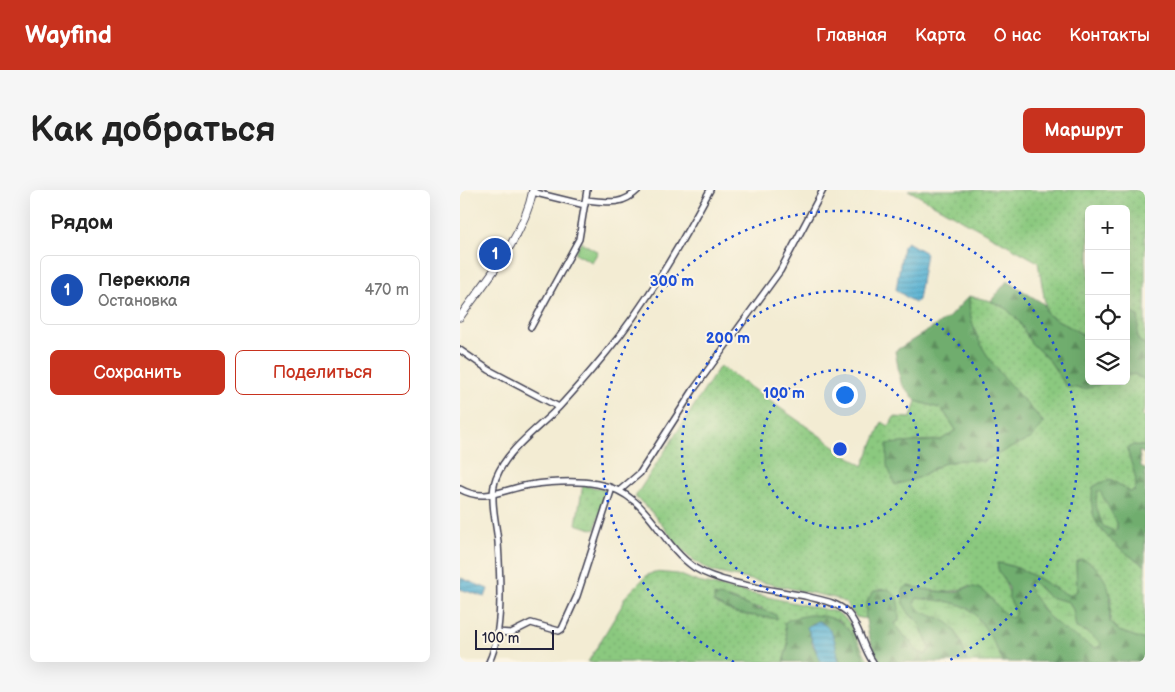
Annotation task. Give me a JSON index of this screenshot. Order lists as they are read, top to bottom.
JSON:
{
  "scale_bar": "100 m",
  "page": {
    "header": "Wayfind",
    "nav": [
      "Главная",
      "Карта",
      "О нас",
      "Контакты"
    ],
    "buttons": [
      "Маршрут",
      ["Сохранить", "Поделиться"]
    ],
    "title": "Как добраться",
    "heading": "Рядом",
    "map_buttons": ["+", "−"],
    "pins": "1",
    "list": [
      {
        "mark": "1",
        "name": "Перекюля",
        "note": "Остановка",
        "value": "470 m"
      }
    ],
    "scale": "100 m"
  },
  "rings": ["300 m", "200 m", "100 m"]
}
